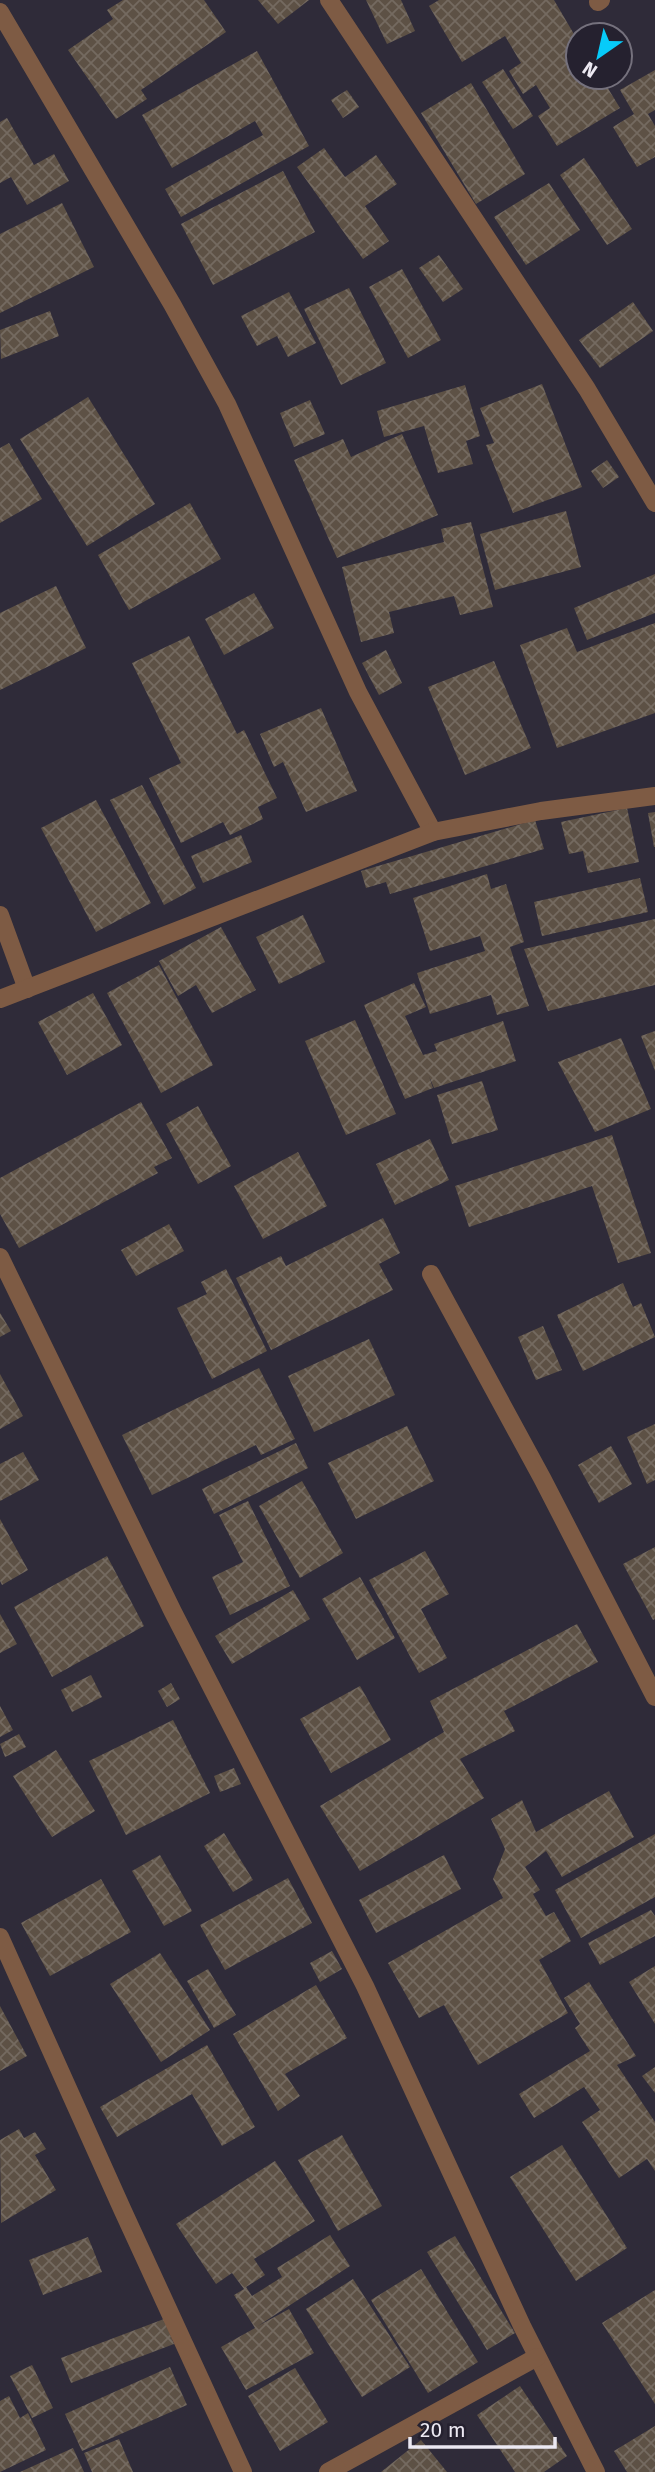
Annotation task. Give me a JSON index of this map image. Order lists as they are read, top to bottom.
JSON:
{
  "scale_bar": "20 m",
  "north": "bottom left"
}
